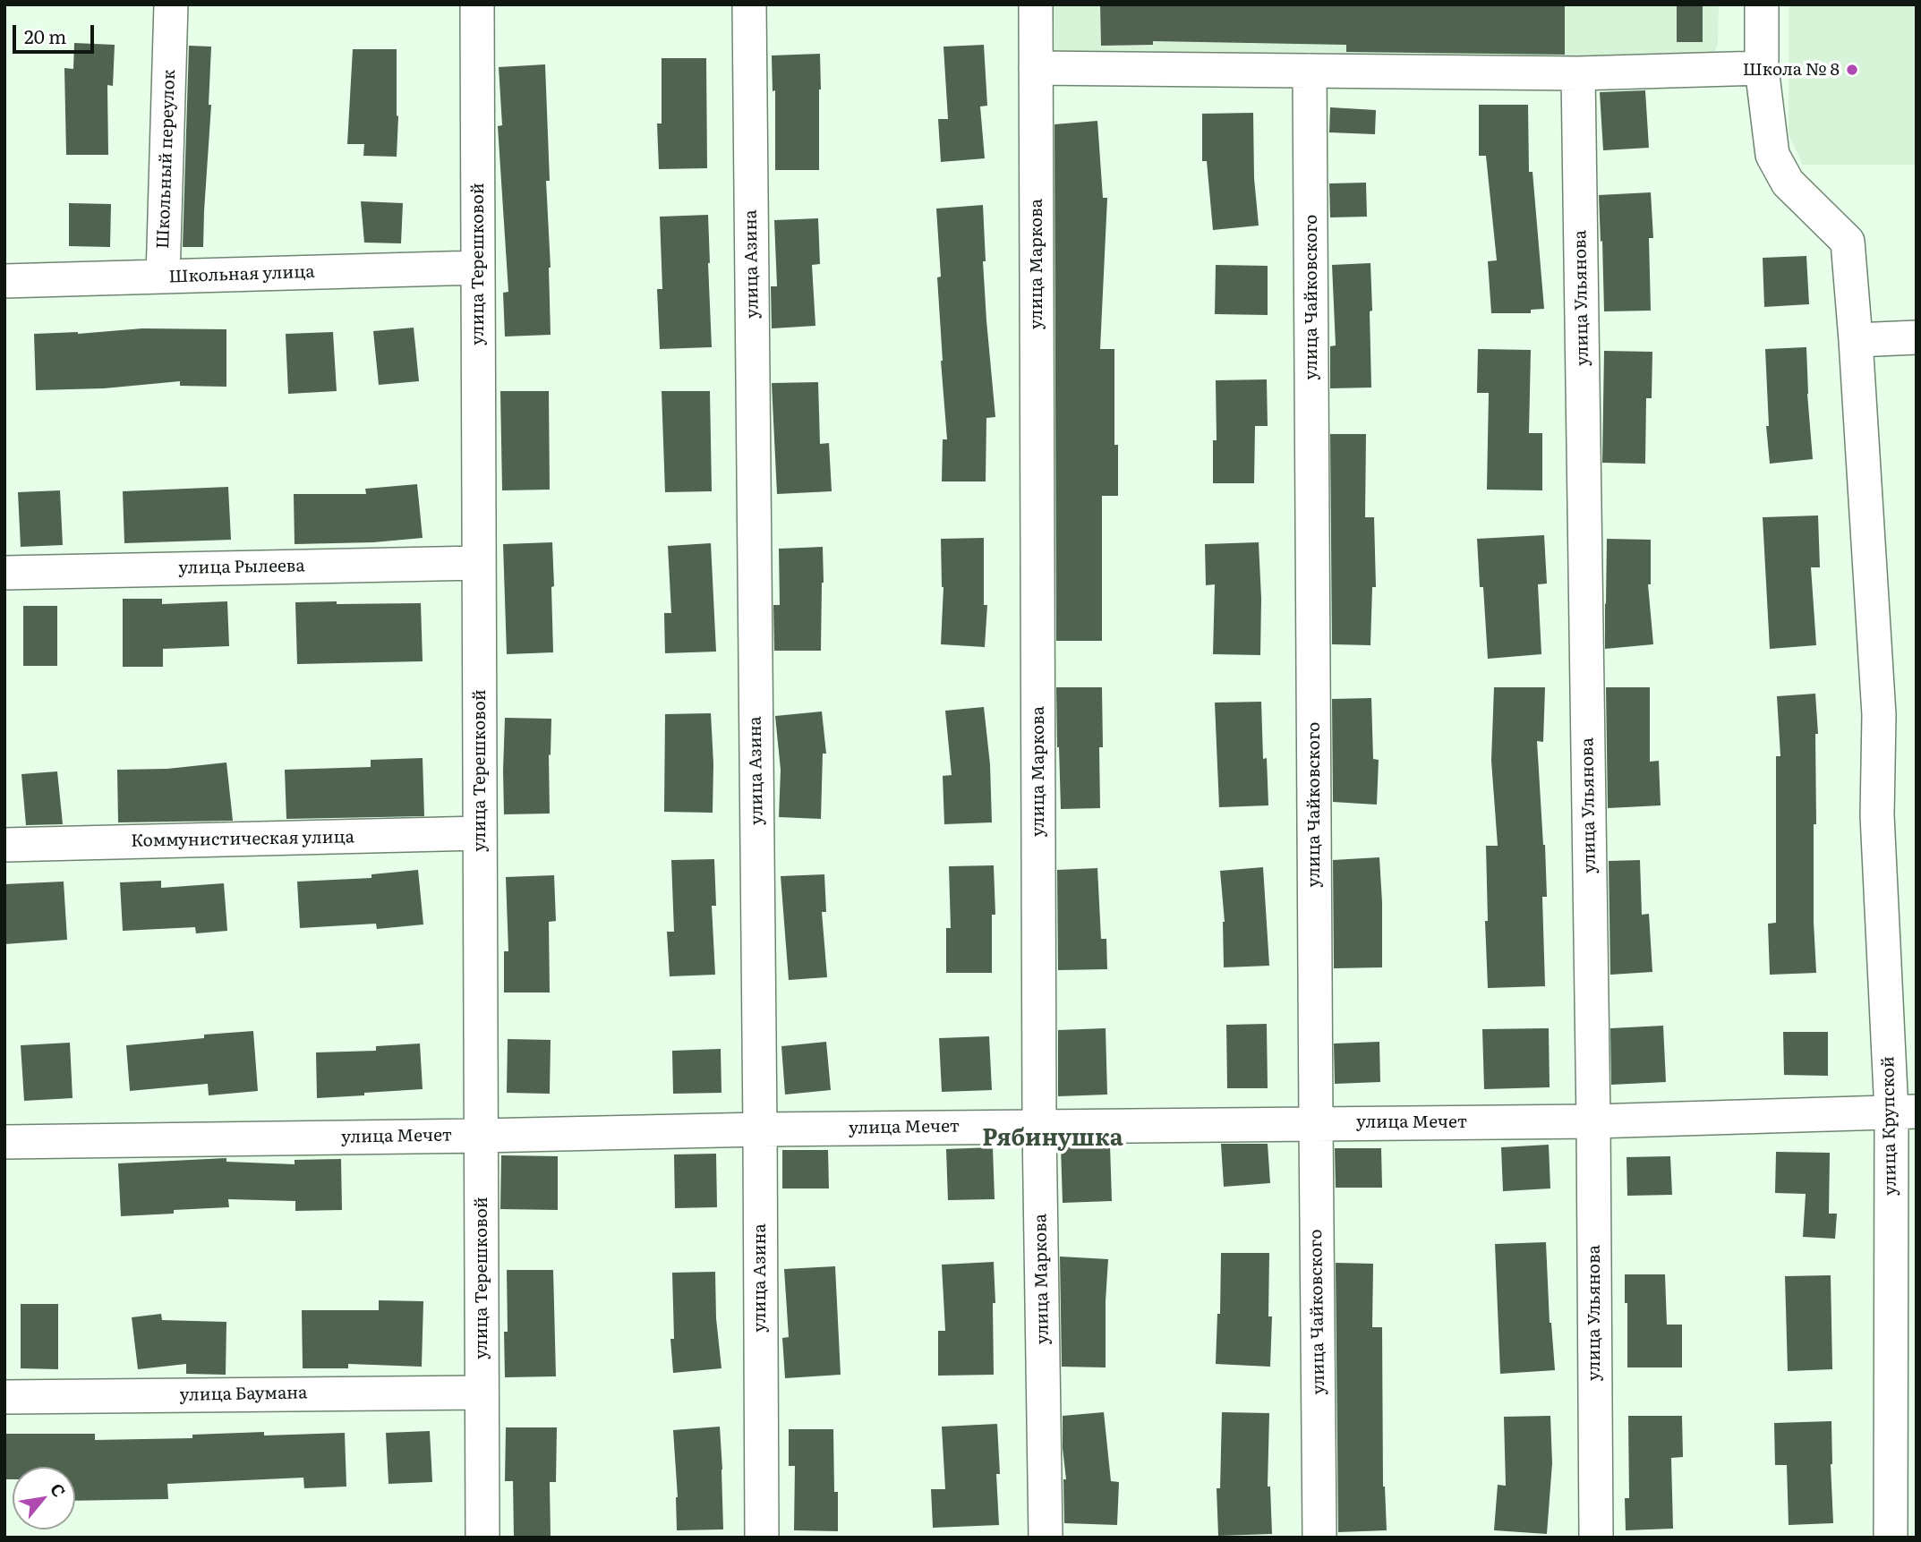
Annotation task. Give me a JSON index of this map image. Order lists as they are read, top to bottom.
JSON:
{
  "streets": {
    "street": [
      "Школьный переулок",
      "улица Терешковой",
      "улица Азина",
      "улица Маркова",
      "Школьная улица",
      "улица Чайковского",
      "улица Ульянова",
      "улица Рылеева",
      "Коммунистическая улица",
      "улица Мечет",
      "улица Крупской",
      "улица Баумана"
    ]
  },
  "crossings": [
    ["Школьный переулок", "Школьная улица"],
    ["улица Терешковой", "Школьная улица"],
    ["улица Терешковой", "улица Рылеева"],
    ["улица Терешковой", "Коммунистическая улица"],
    ["улица Терешковой", "улица Мечет"],
    ["улица Терешковой", "улица Баумана"],
    ["улица Азина", "улица Мечет"],
    ["улица Маркова", "улица Мечет"],
    ["улица Чайковского", "улица Мечет"],
    ["улица Ульянова", "улица Мечет"],
    ["улица Мечет", "улица Крупской"]
  ],
  "districts": ["Рябинушка"],
  "places": ["Школа № 8"],
  "scale_bar": "20 m",
  "north": "top right"
}
